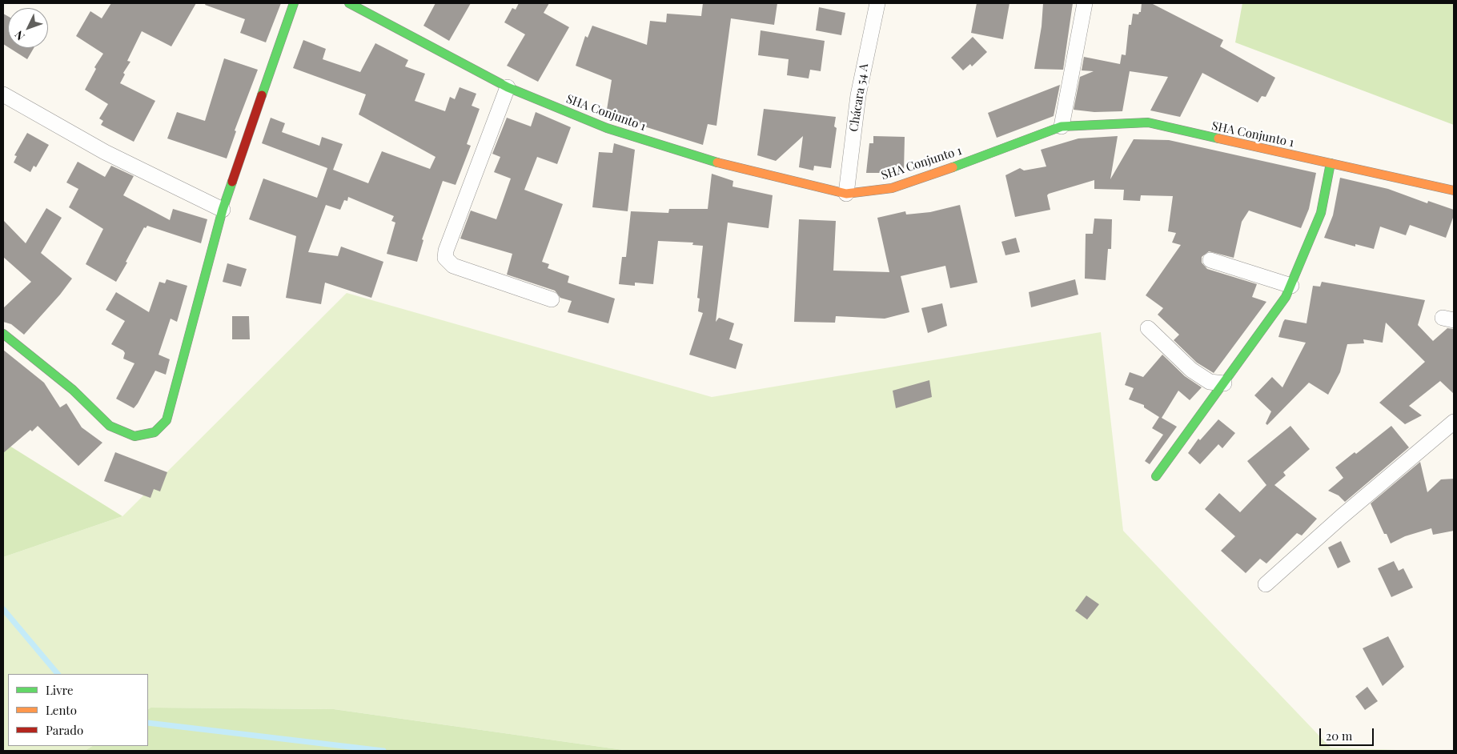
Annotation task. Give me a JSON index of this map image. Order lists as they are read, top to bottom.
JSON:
{
  "streets": {
    "street": ["Chácara 54 A", "SHA Conjunto 1"]
  },
  "crossings": [
    ["Chácara 54 A", "SHA Conjunto 1"]
  ],
  "legend": ["Livre", "Lento", "Parado"],
  "scale_bar": "20 m",
  "north": "bottom left"
}
